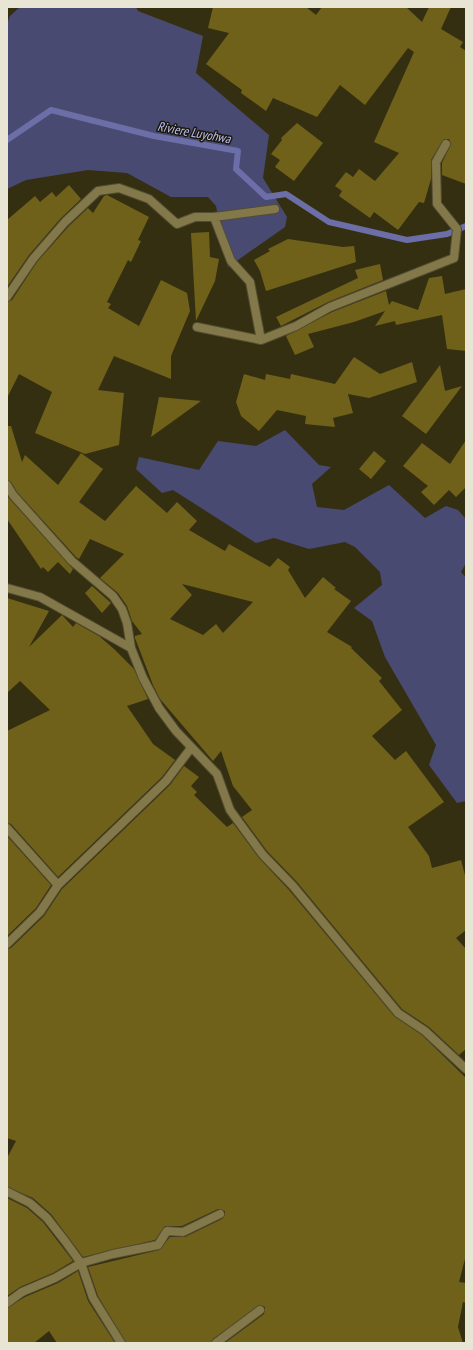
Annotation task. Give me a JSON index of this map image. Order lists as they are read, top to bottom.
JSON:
{
  "water": ["Riviere Luyohwa"]
}
